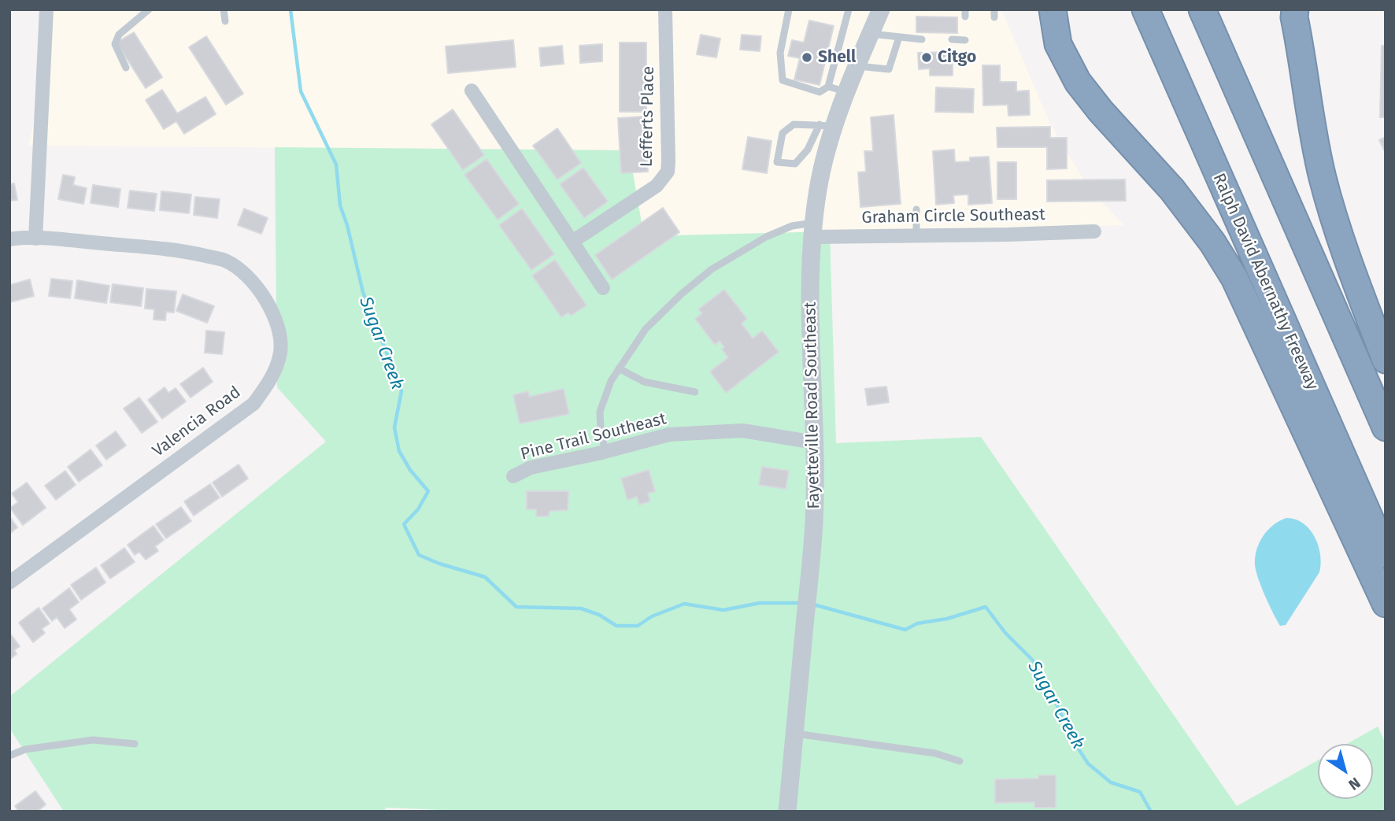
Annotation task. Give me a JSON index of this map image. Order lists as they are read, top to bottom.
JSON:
{
  "streets": {
    "highway": ["Ralph David Abernathy Freeway"],
    "street": [
      "Lefferts Place",
      "Graham Circle Southeast",
      "Fayetteville Road Southeast",
      "Valencia Road",
      "Pine Trail Southeast"
    ]
  },
  "crossings": [
    ["Graham Circle Southeast", "Fayetteville Road Southeast"],
    ["Fayetteville Road Southeast", "Pine Trail Southeast"]
  ],
  "water": ["Sugar Creek"],
  "places": ["Shell", "Citgo"],
  "north": "bottom right"
}
